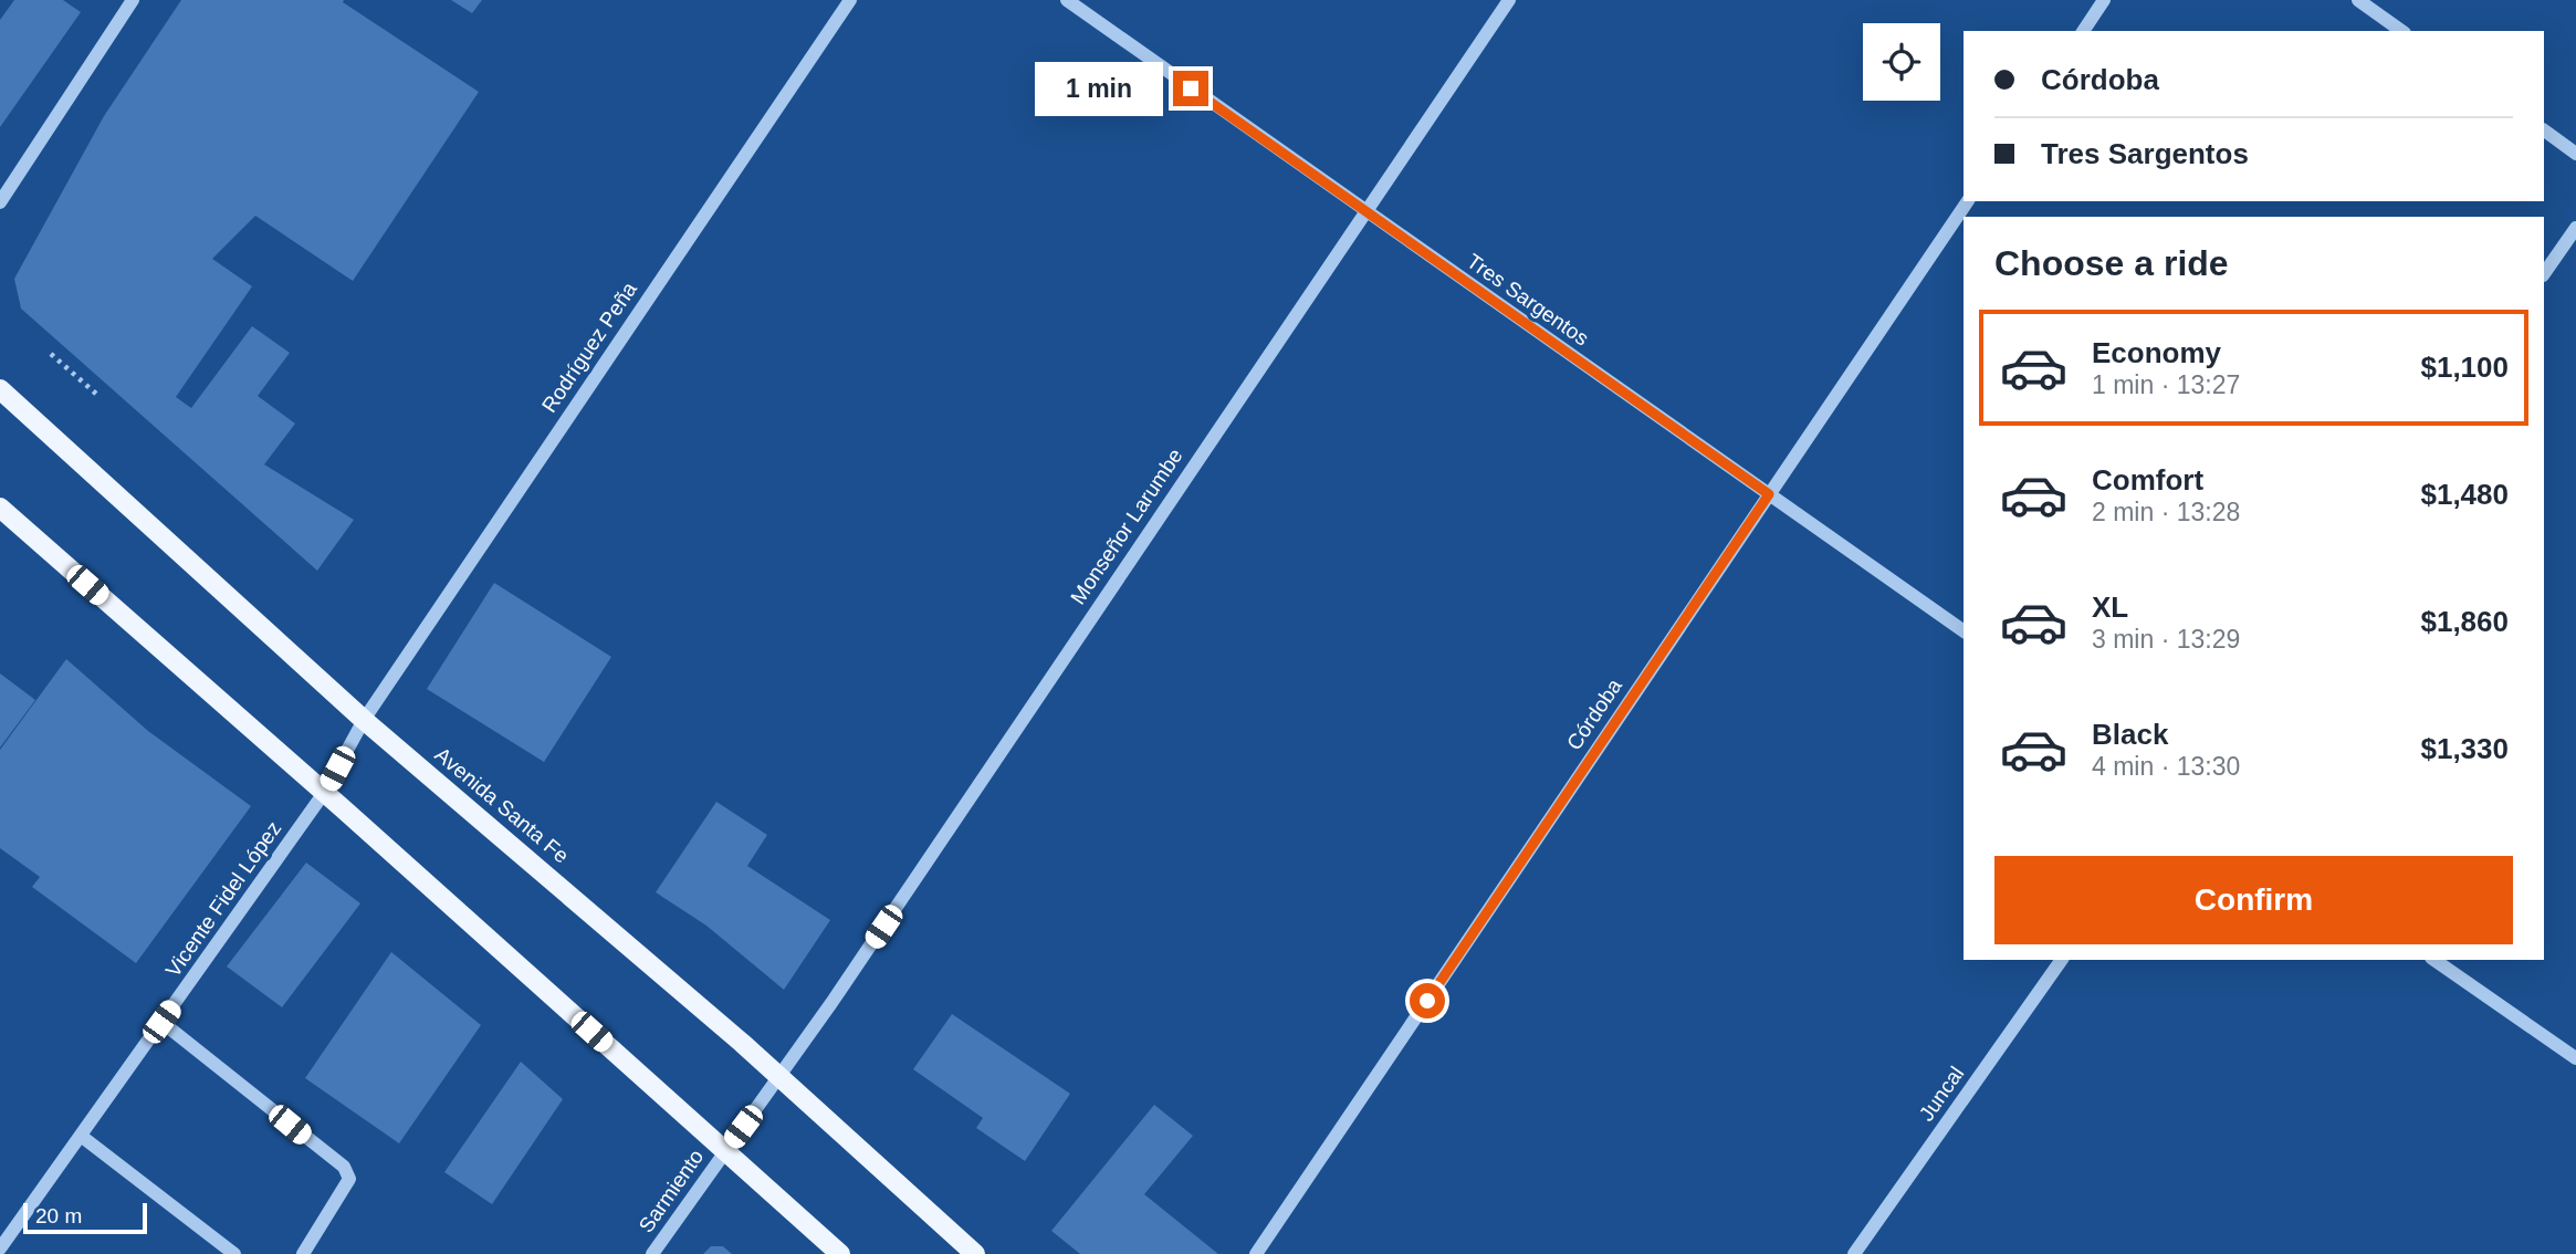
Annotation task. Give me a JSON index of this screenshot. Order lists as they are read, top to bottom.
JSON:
{
  "streets": {
    "main road": ["Avenida Santa Fe"],
    "street": [
      "Tres Sargentos",
      "Rodríguez Peña",
      "Monseñor Larumbe",
      "Córdoba",
      "Vicente Fidel López",
      "Juncal",
      "Sarmiento"
    ]
  },
  "crossings": [
    ["Tres Sargentos", "Monseñor Larumbe"],
    ["Tres Sargentos", "Córdoba"],
    ["Rodríguez Peña", "Avenida Santa Fe"],
    ["Rodríguez Peña", "Vicente Fidel López"],
    ["Monseñor Larumbe", "Avenida Santa Fe"],
    ["Monseñor Larumbe", "Sarmiento"],
    ["Avenida Santa Fe", "Vicente Fidel López"],
    ["Avenida Santa Fe", "Sarmiento"]
  ],
  "scale_bar": "20 m",
  "page": {
    "banner": ["Córdoba", "Tres Sargentos"],
    "bubble": "1 min",
    "heading": "Choose a ride",
    "list": [
      {
        "name": "Economy",
        "note": "1 min · 13:27",
        "value": "$1,100"
      },
      {
        "name": "Comfort",
        "note": "2 min · 13:28",
        "value": "$1,480"
      },
      {
        "name": "XL",
        "note": "3 min · 13:29",
        "value": "$1,860"
      },
      {
        "name": "Black",
        "note": "4 min · 13:30",
        "value": "$1,330"
      }
    ],
    "buttons": "Confirm",
    "scale": "20 m"
  }
}
